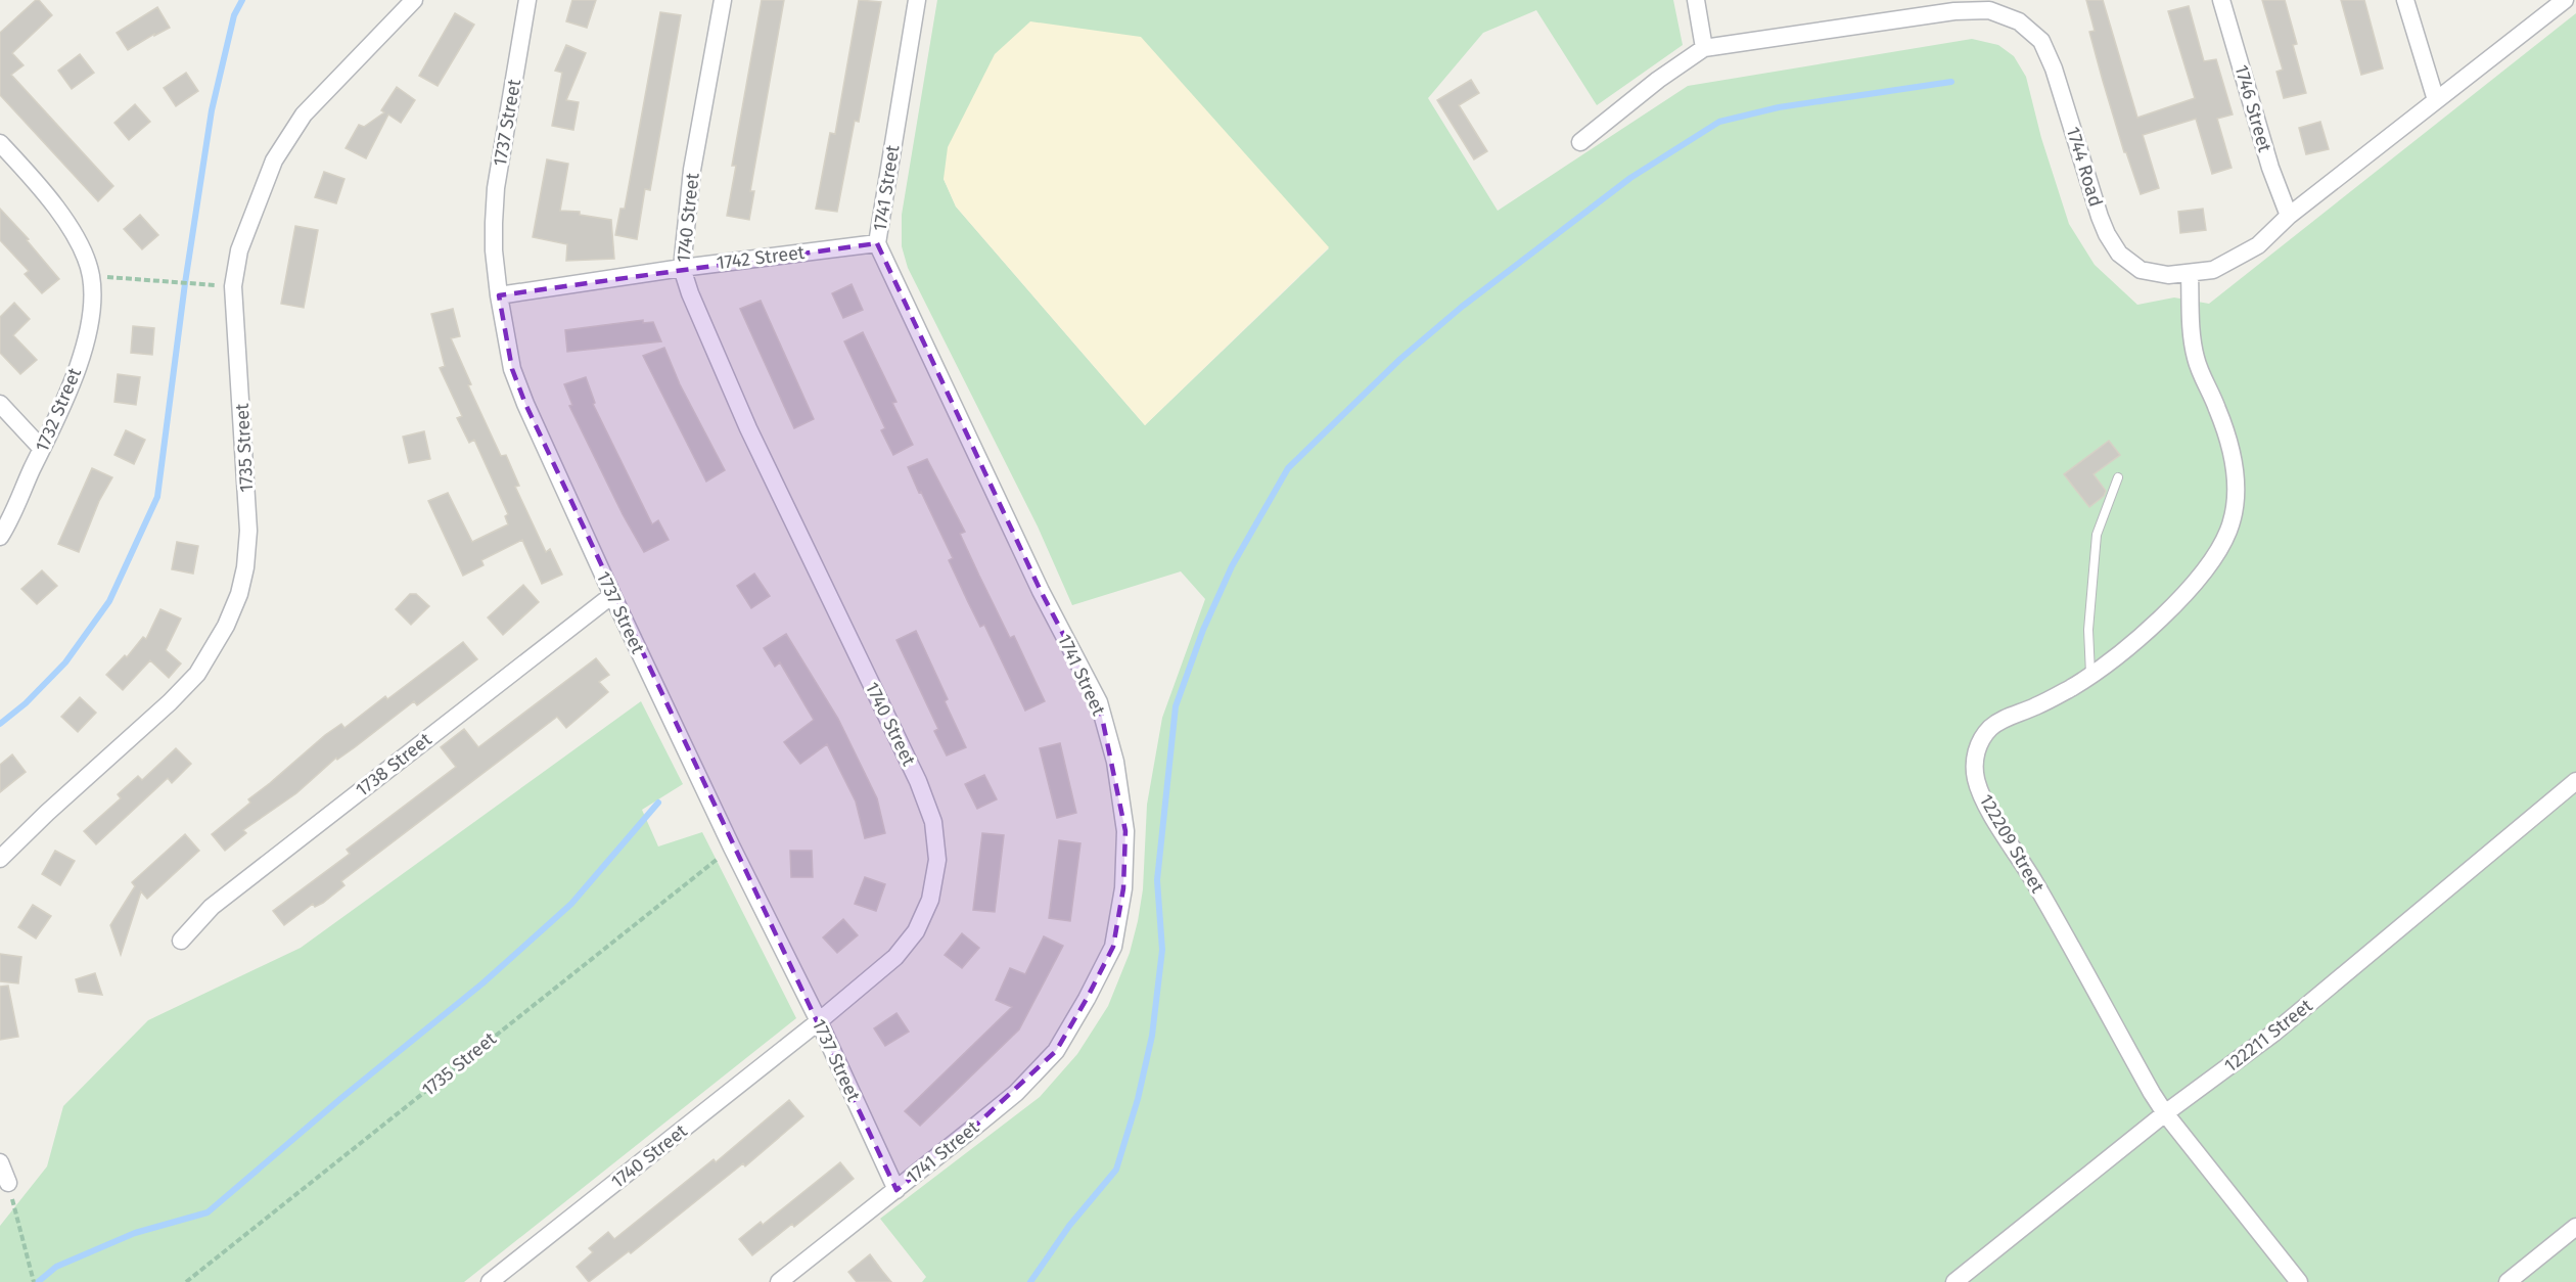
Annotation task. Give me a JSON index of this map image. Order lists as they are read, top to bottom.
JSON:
{
  "streets": {
    "street": [
      "1746 Street",
      "1737 Street",
      "1744 Road",
      "1741 Street",
      "1740 Street",
      "1742 Street",
      "1732 Street",
      "1735 Street",
      "1738 Street",
      "122209 Street",
      "122211 Street"
    ]
  },
  "crossings": [
    ["1746 Street", "1744 Road"],
    ["1737 Street", "1741 Street"],
    ["1737 Street", "1740 Street"],
    ["1737 Street", "1742 Street"],
    ["1737 Street", "1735 Street"],
    ["1737 Street", "1738 Street"],
    ["1744 Road", "122209 Street"],
    ["1741 Street", "1742 Street"],
    ["1740 Street", "1742 Street"],
    ["122209 Street", "122211 Street"]
  ]
}
